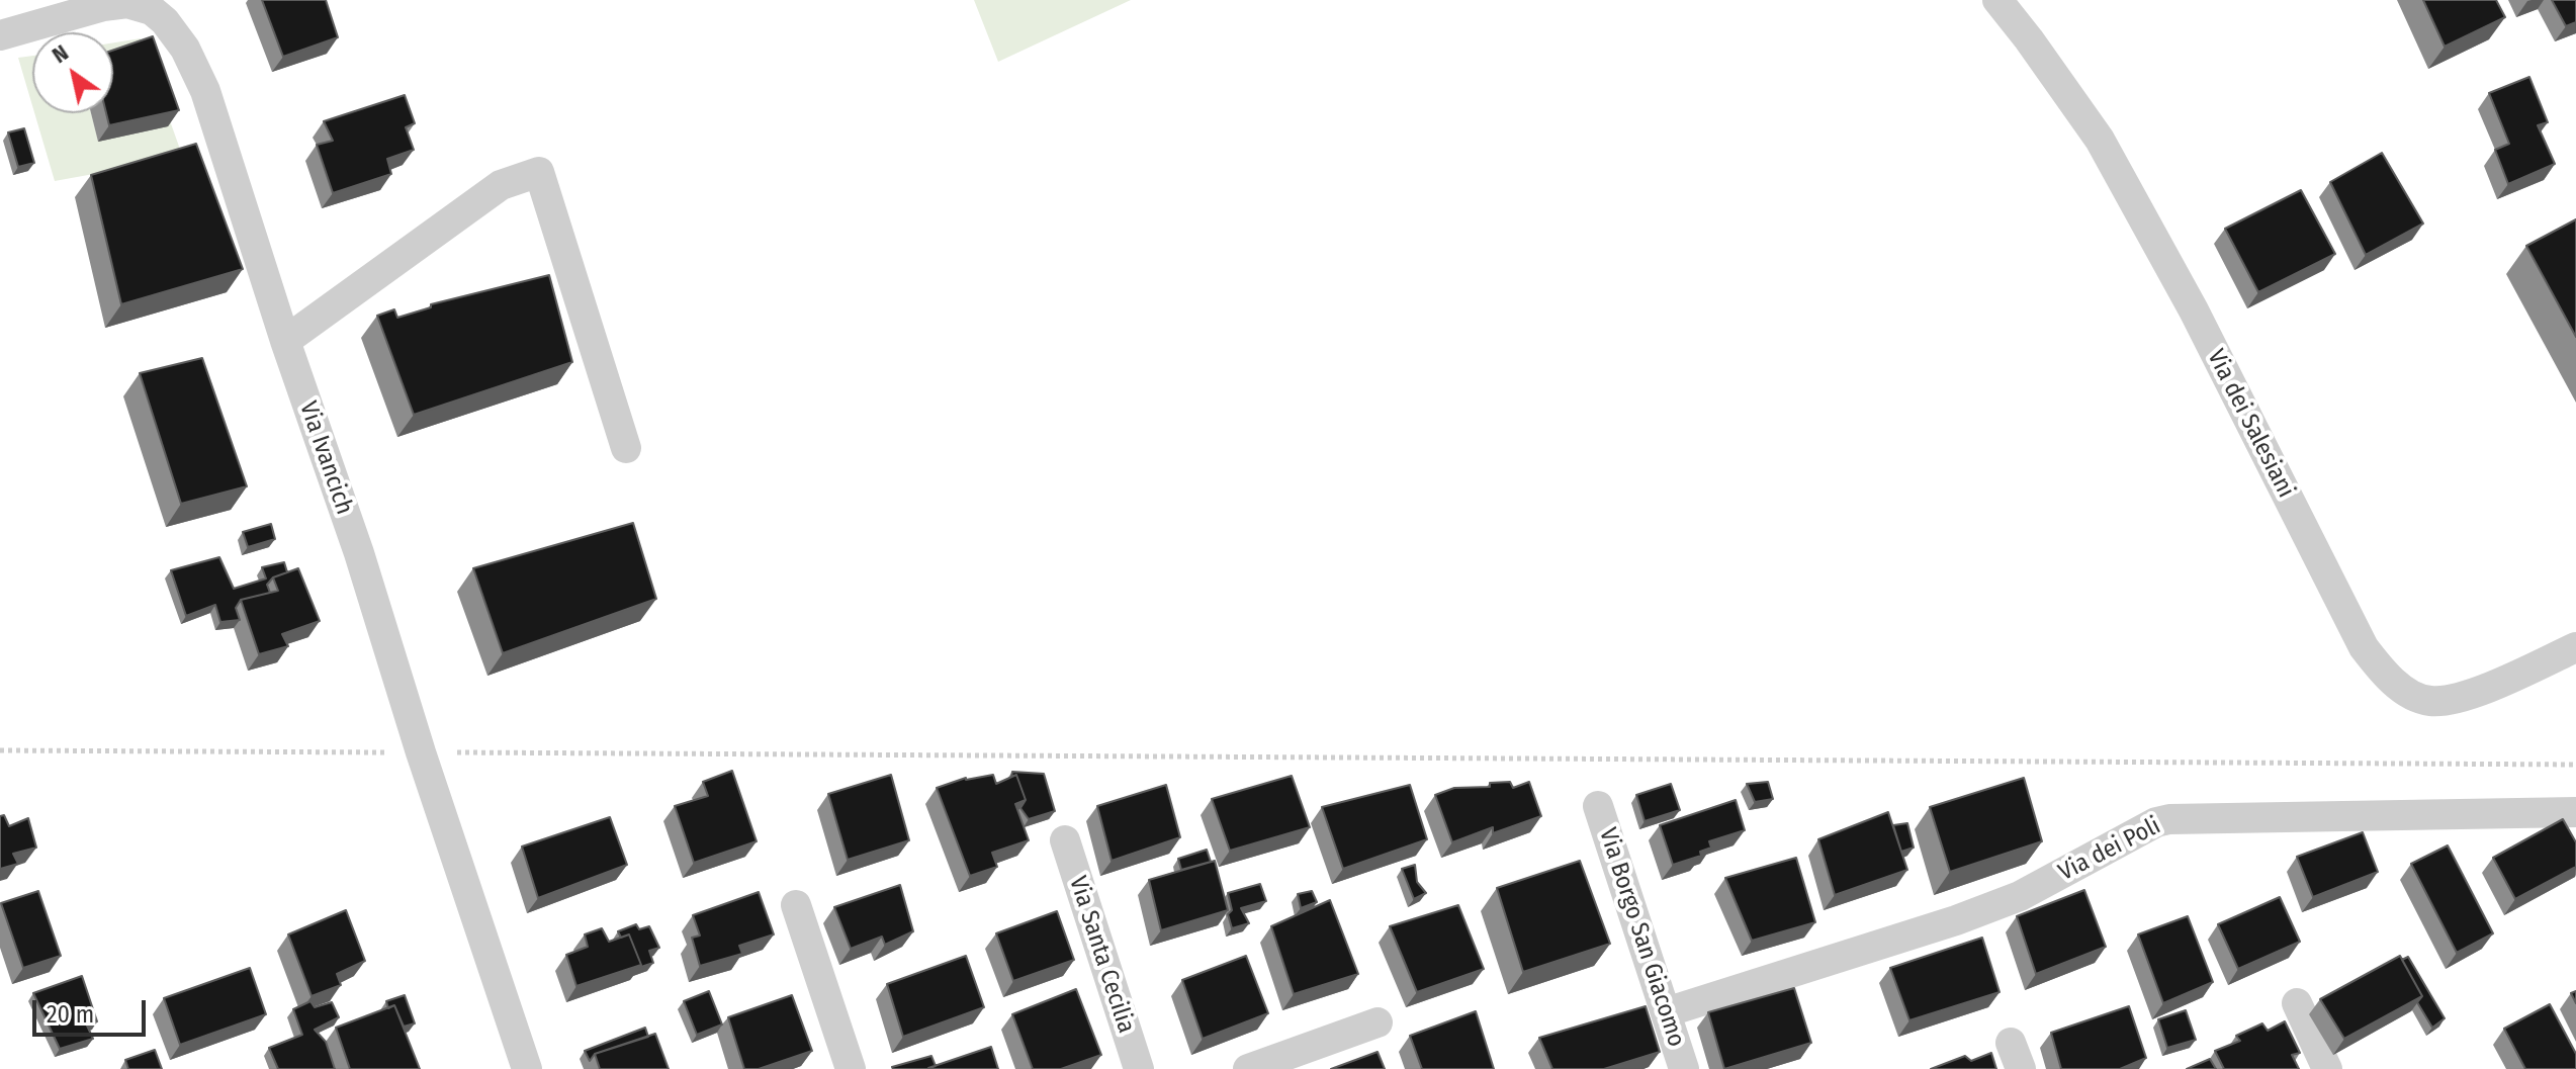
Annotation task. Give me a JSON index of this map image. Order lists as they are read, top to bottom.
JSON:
{
  "streets": {
    "street": [
      "Via dei Salesiani",
      "Via Ivancich",
      "Via dei Poli",
      "Via Borgo San Giacomo",
      "Via Santa Cecilia"
    ]
  },
  "crossings": [
    ["Via dei Poli", "Via Borgo San Giacomo"]
  ],
  "scale_bar": "20 m",
  "north": "top left"
}
